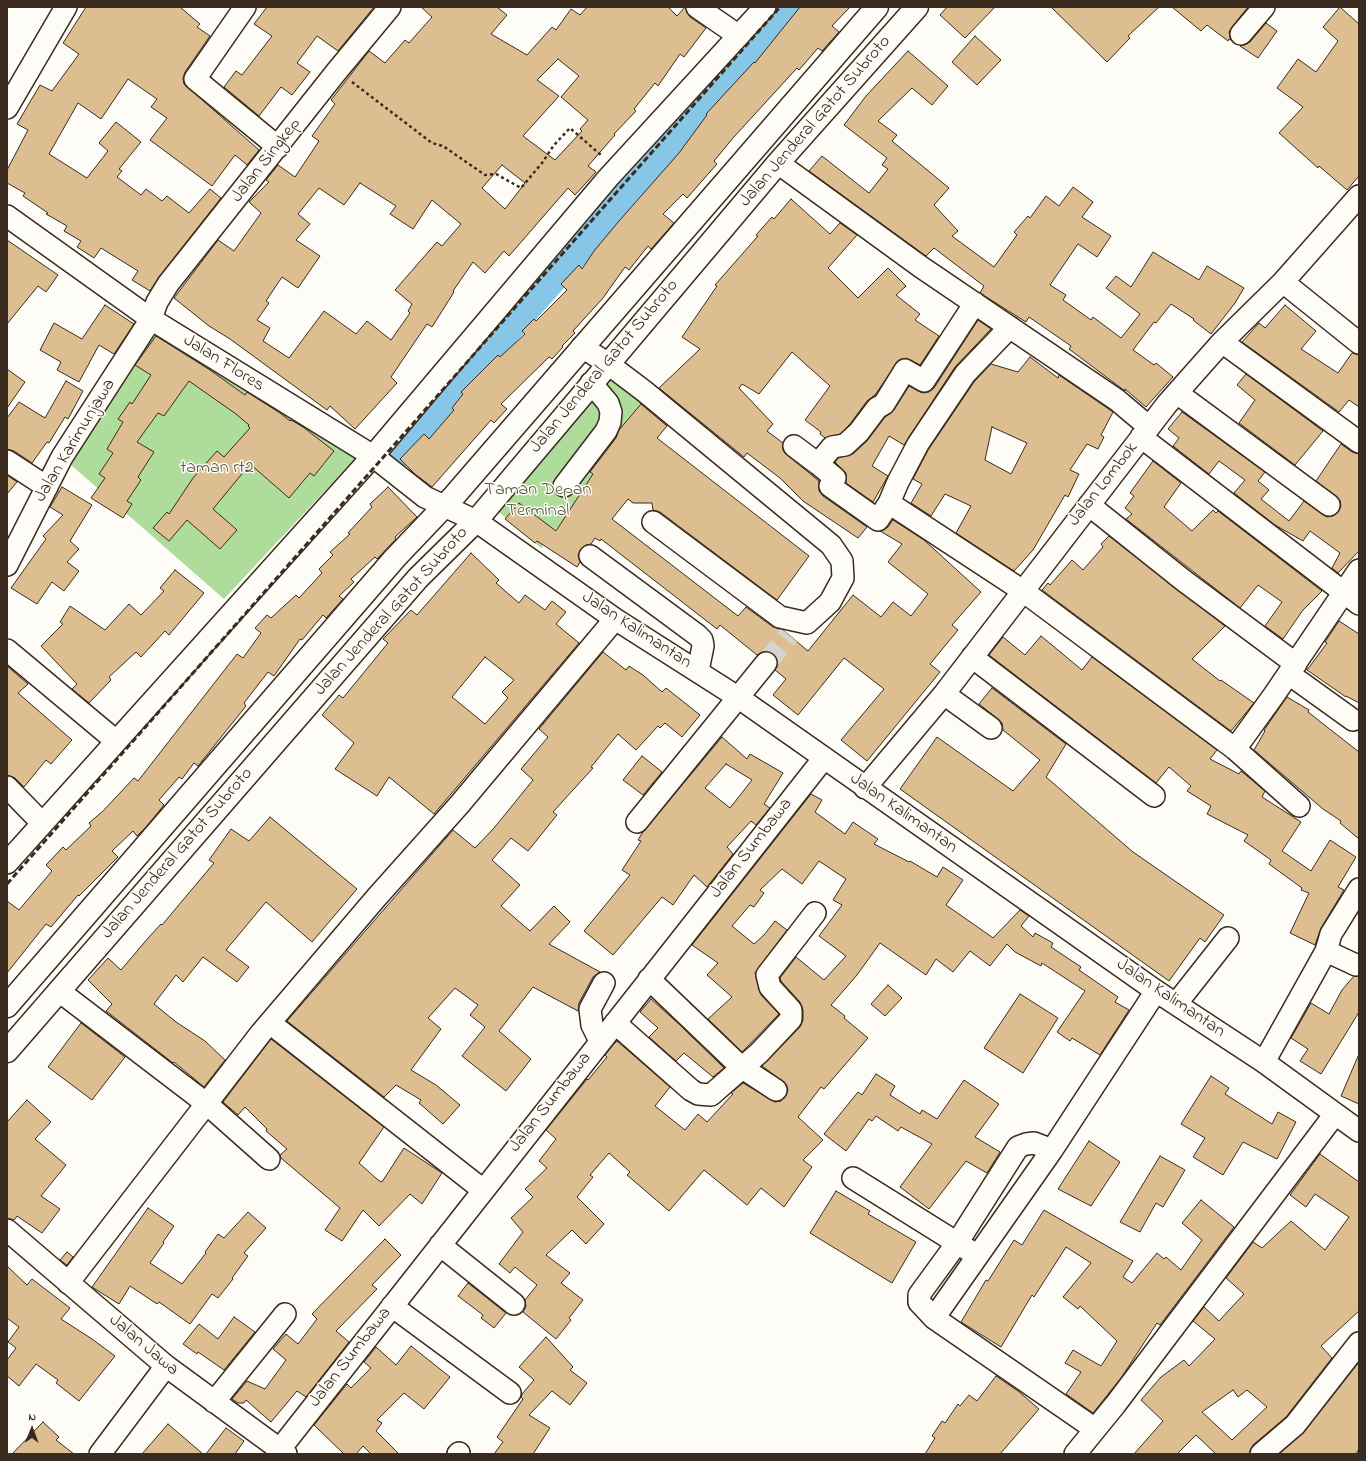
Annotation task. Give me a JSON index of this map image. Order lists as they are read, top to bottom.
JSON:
{
  "streets": {
    "main road": ["Jalan Jenderal Gatot Subroto"],
    "street": [
      "Jalan Singkep",
      "Jalan Flores",
      "Jalan Karimunjawa",
      "Jalan Lombok",
      "Jalan Kalimantan",
      "Jalan Sumbawa",
      "Jalan Jawa"
    ]
  },
  "crossings": [
    ["Jalan Jenderal Gatot Subroto", "Jalan Flores"],
    ["Jalan Jenderal Gatot Subroto", "Jalan Kalimantan"],
    ["Jalan Singkep", "Jalan Flores"],
    ["Jalan Singkep", "Jalan Karimunjawa"],
    ["Jalan Flores", "Jalan Karimunjawa"],
    ["Jalan Flores", "Jalan Kalimantan"],
    ["Jalan Lombok", "Jalan Kalimantan"],
    ["Jalan Kalimantan", "Jalan Sumbawa"],
    ["Jalan Sumbawa", "Jalan Jawa"]
  ],
  "parks": ["taman rt2", "Taman Depan Terminal"],
  "north": "top"
}
